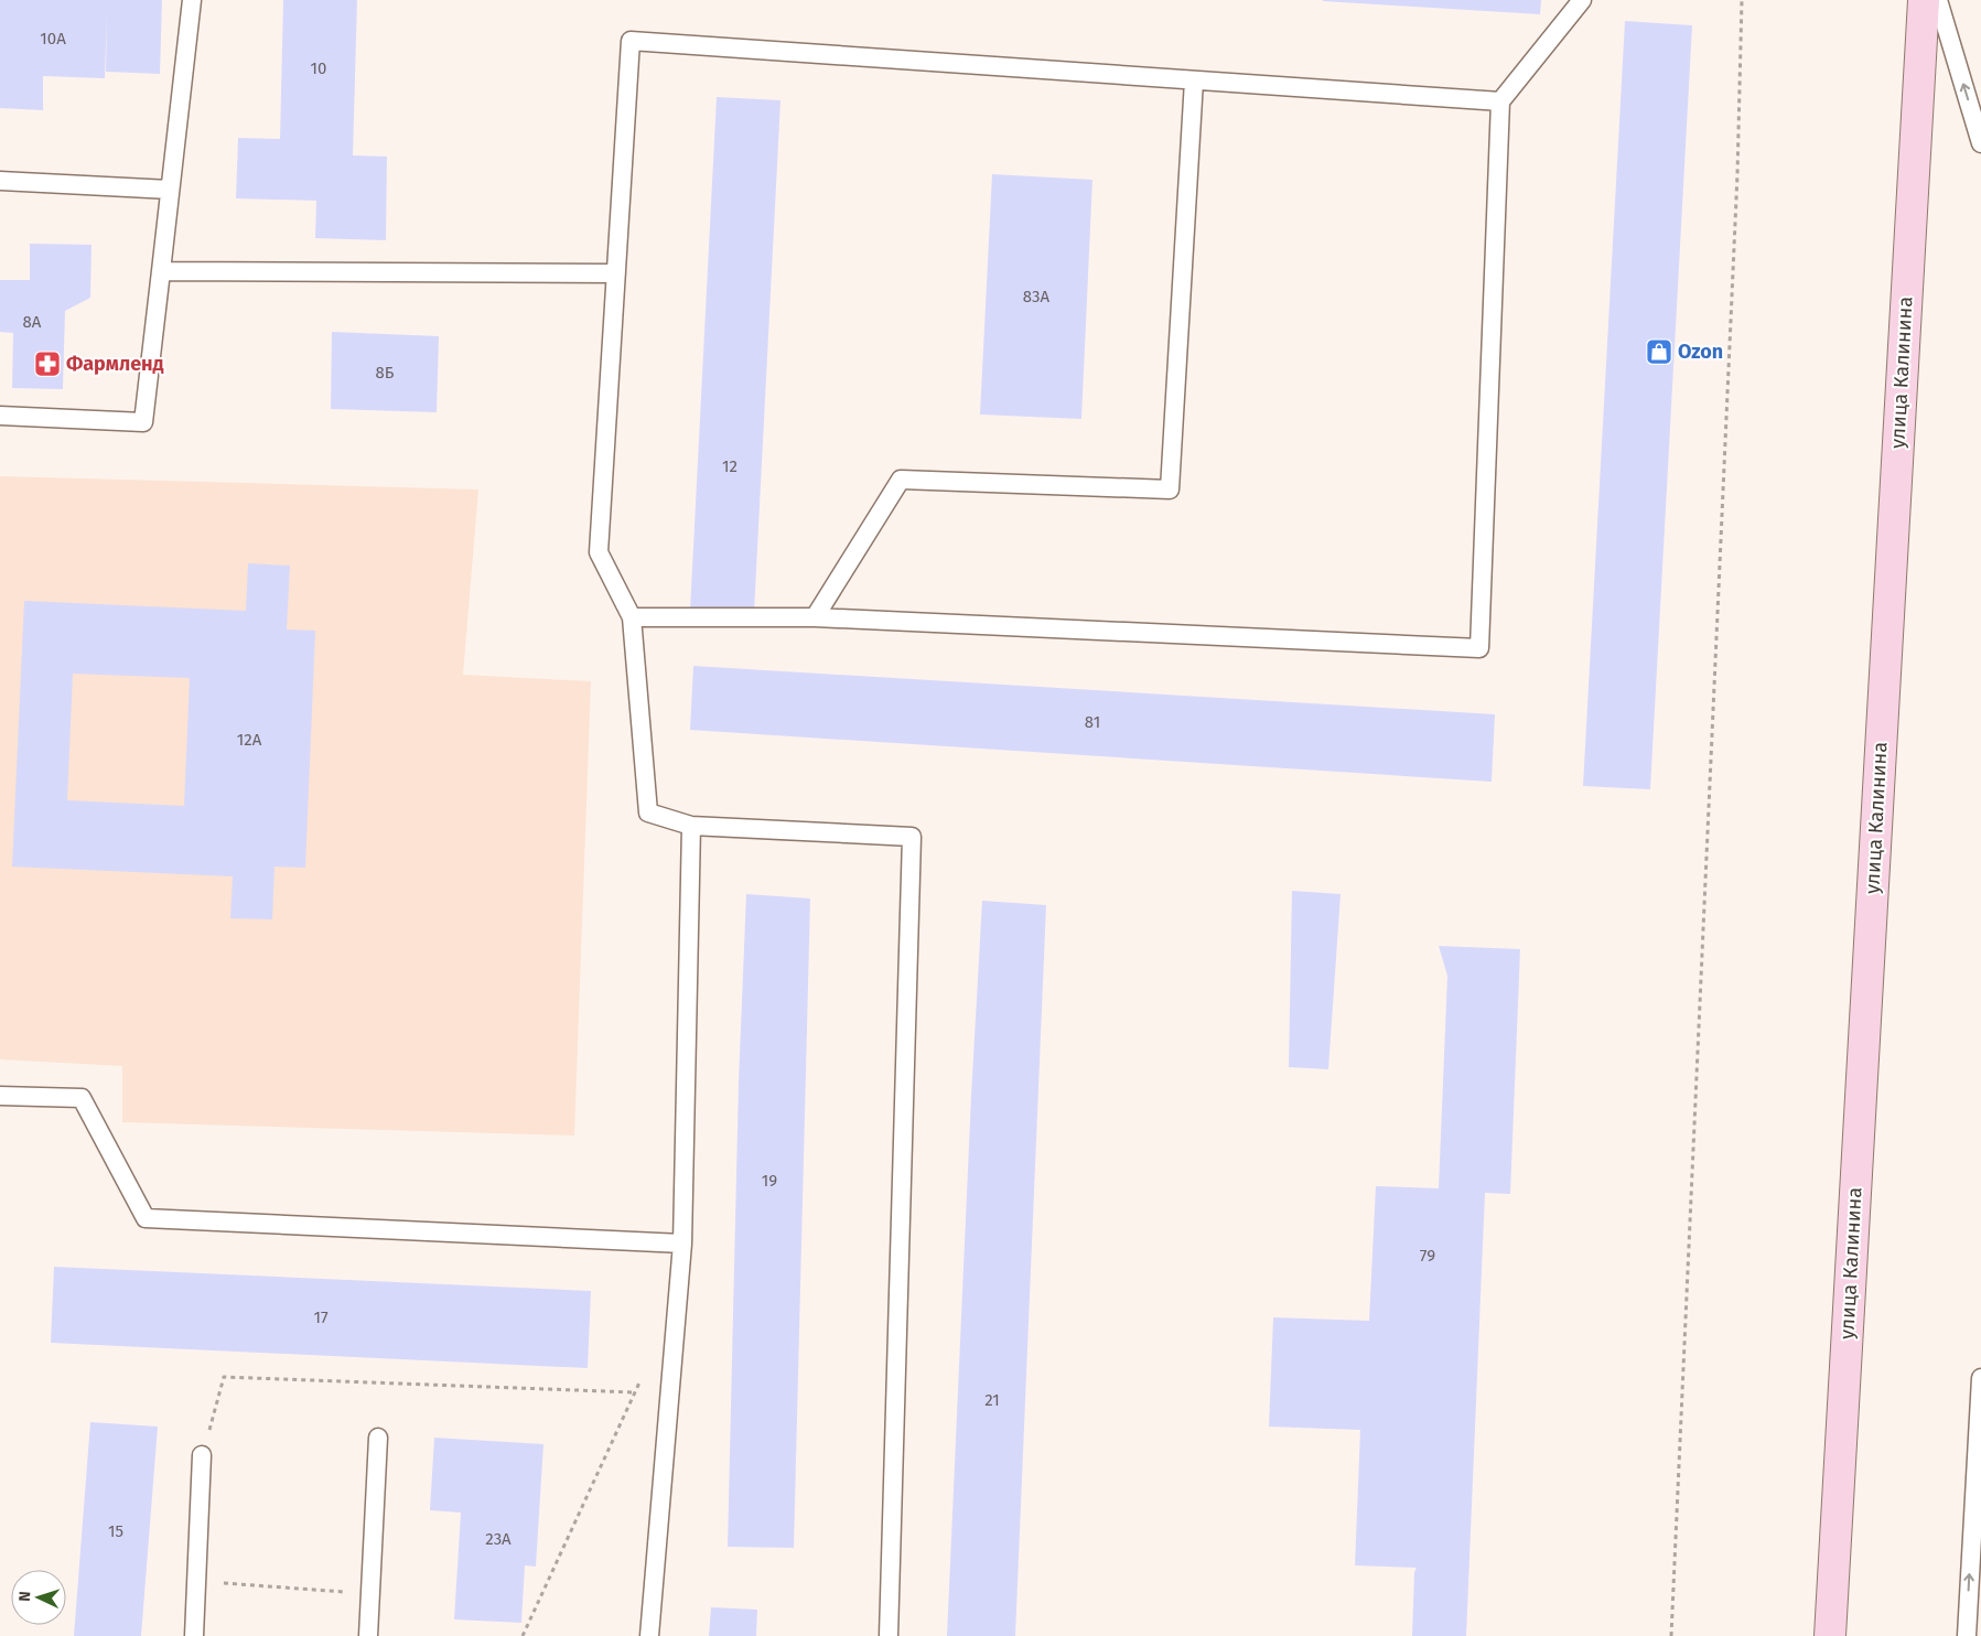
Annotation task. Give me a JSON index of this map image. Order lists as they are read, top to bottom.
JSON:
{
  "streets": {
    "street": ["улица Калинина"]
  },
  "places": {
    "shop": ["Ozon"],
    "pharmacy": ["Фармленд"]
  },
  "house_numbers": [
    "10А",
    "10",
    "83А",
    "8А",
    "8Б",
    "12",
    "81",
    "12А",
    "19",
    "79",
    "17",
    "21",
    "15",
    "23А"
  ],
  "north": "left"
}
